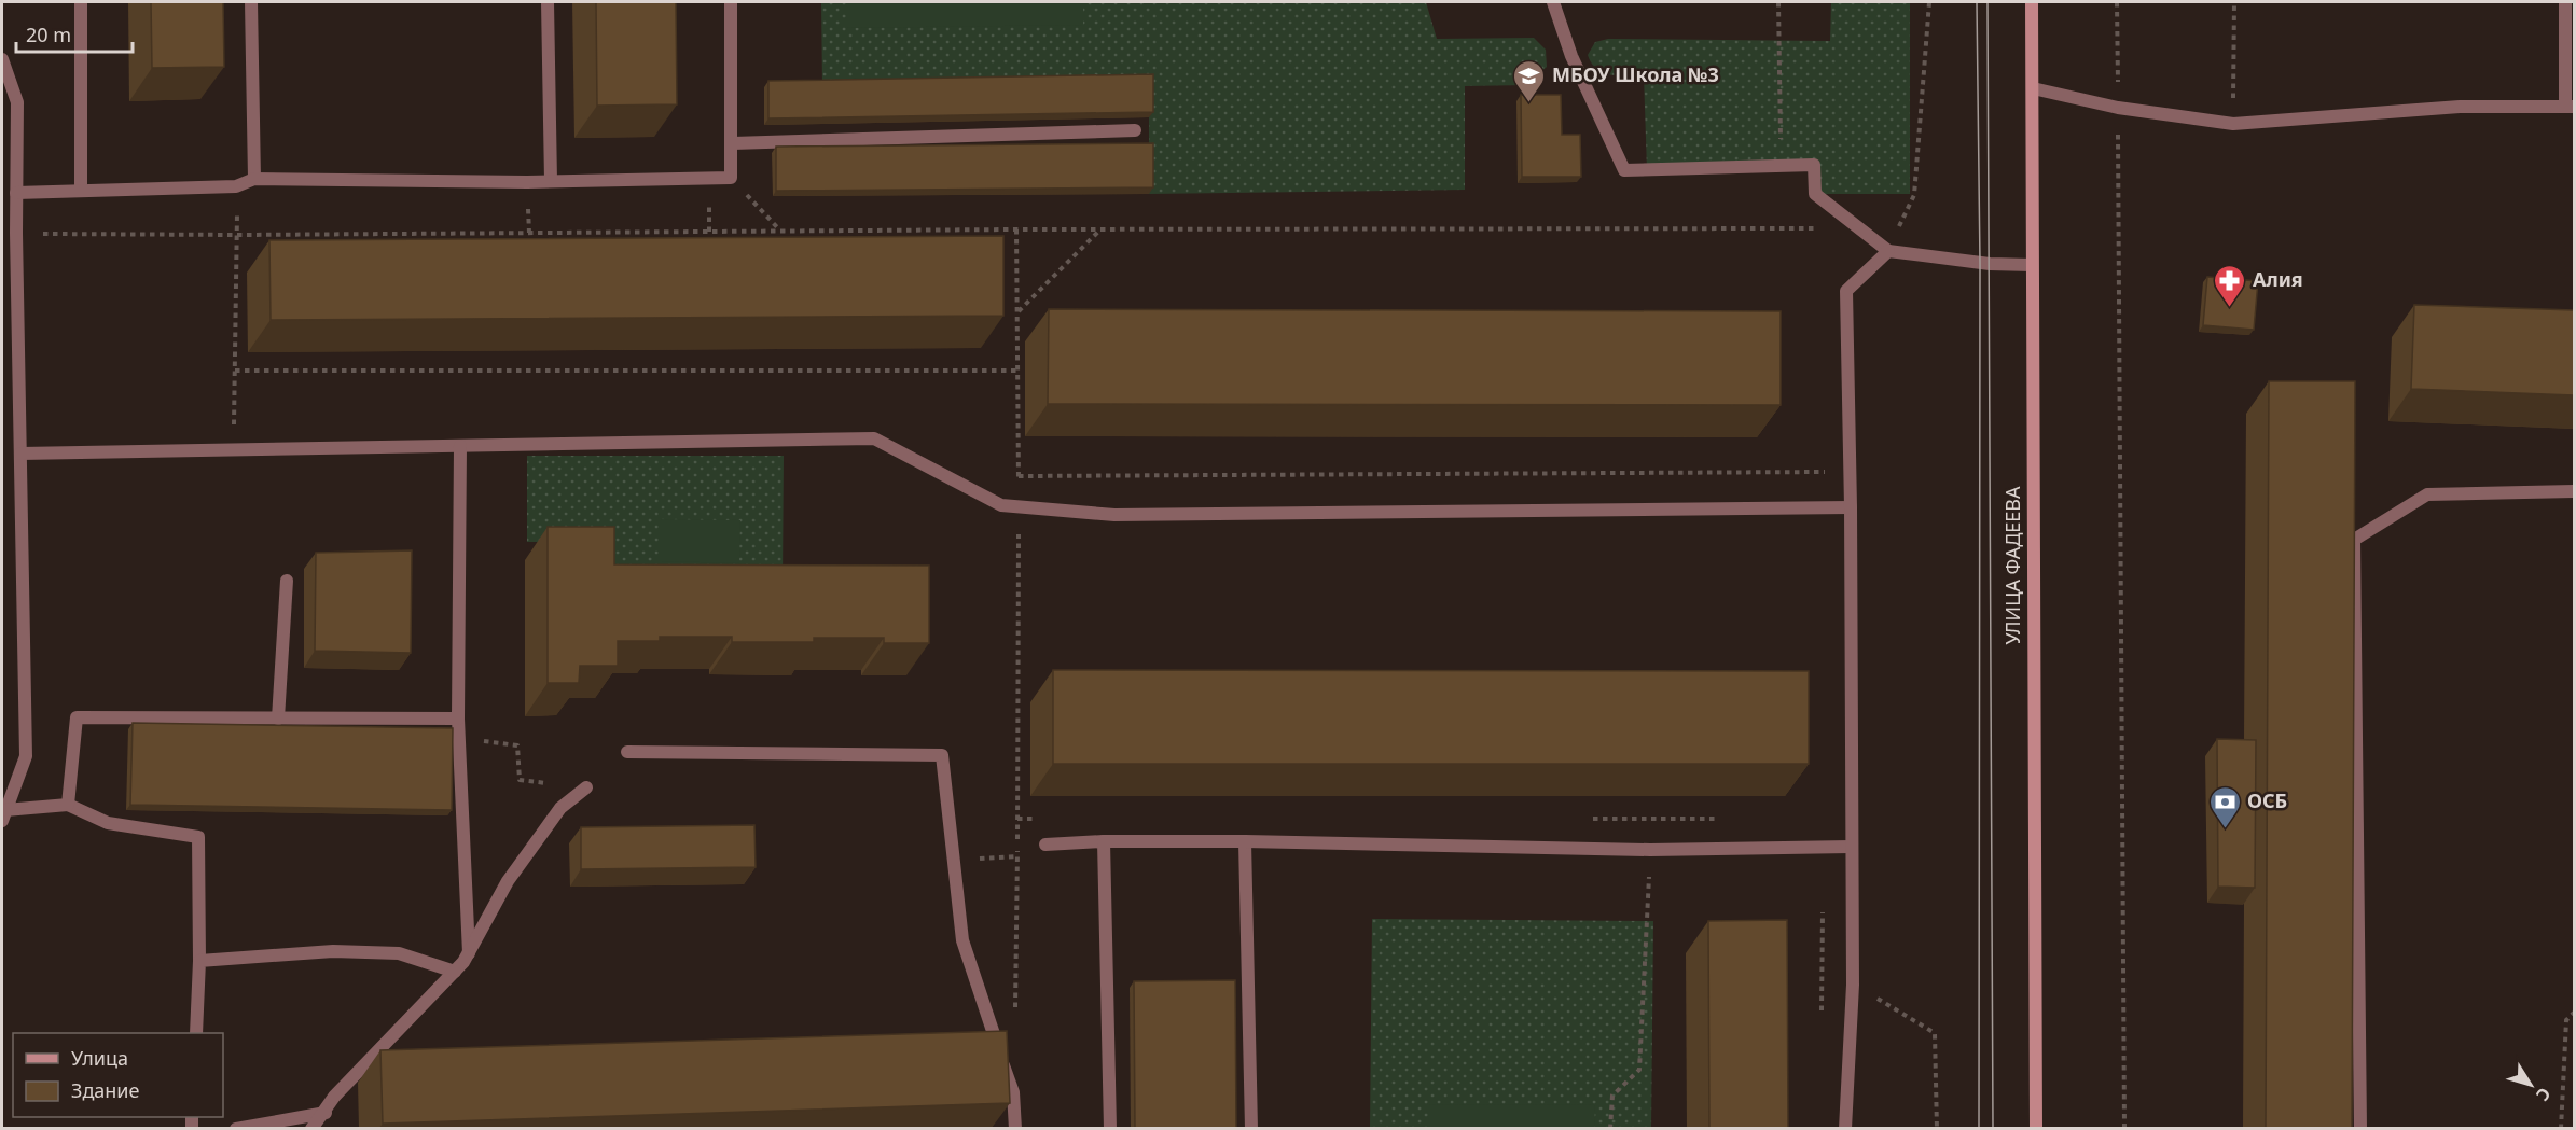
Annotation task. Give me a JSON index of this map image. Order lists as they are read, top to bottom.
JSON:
{
  "streets": {
    "street": ["УЛИЦА ФАДЕЕВА"]
  },
  "places": {
    "school or university": ["МБОУ Школа №3"],
    "pharmacy": ["Алия"],
    "bank": ["ОСБ"]
  },
  "legend": ["Улица", "Здание"],
  "scale_bar": "20 m",
  "north": "bottom right"
}
